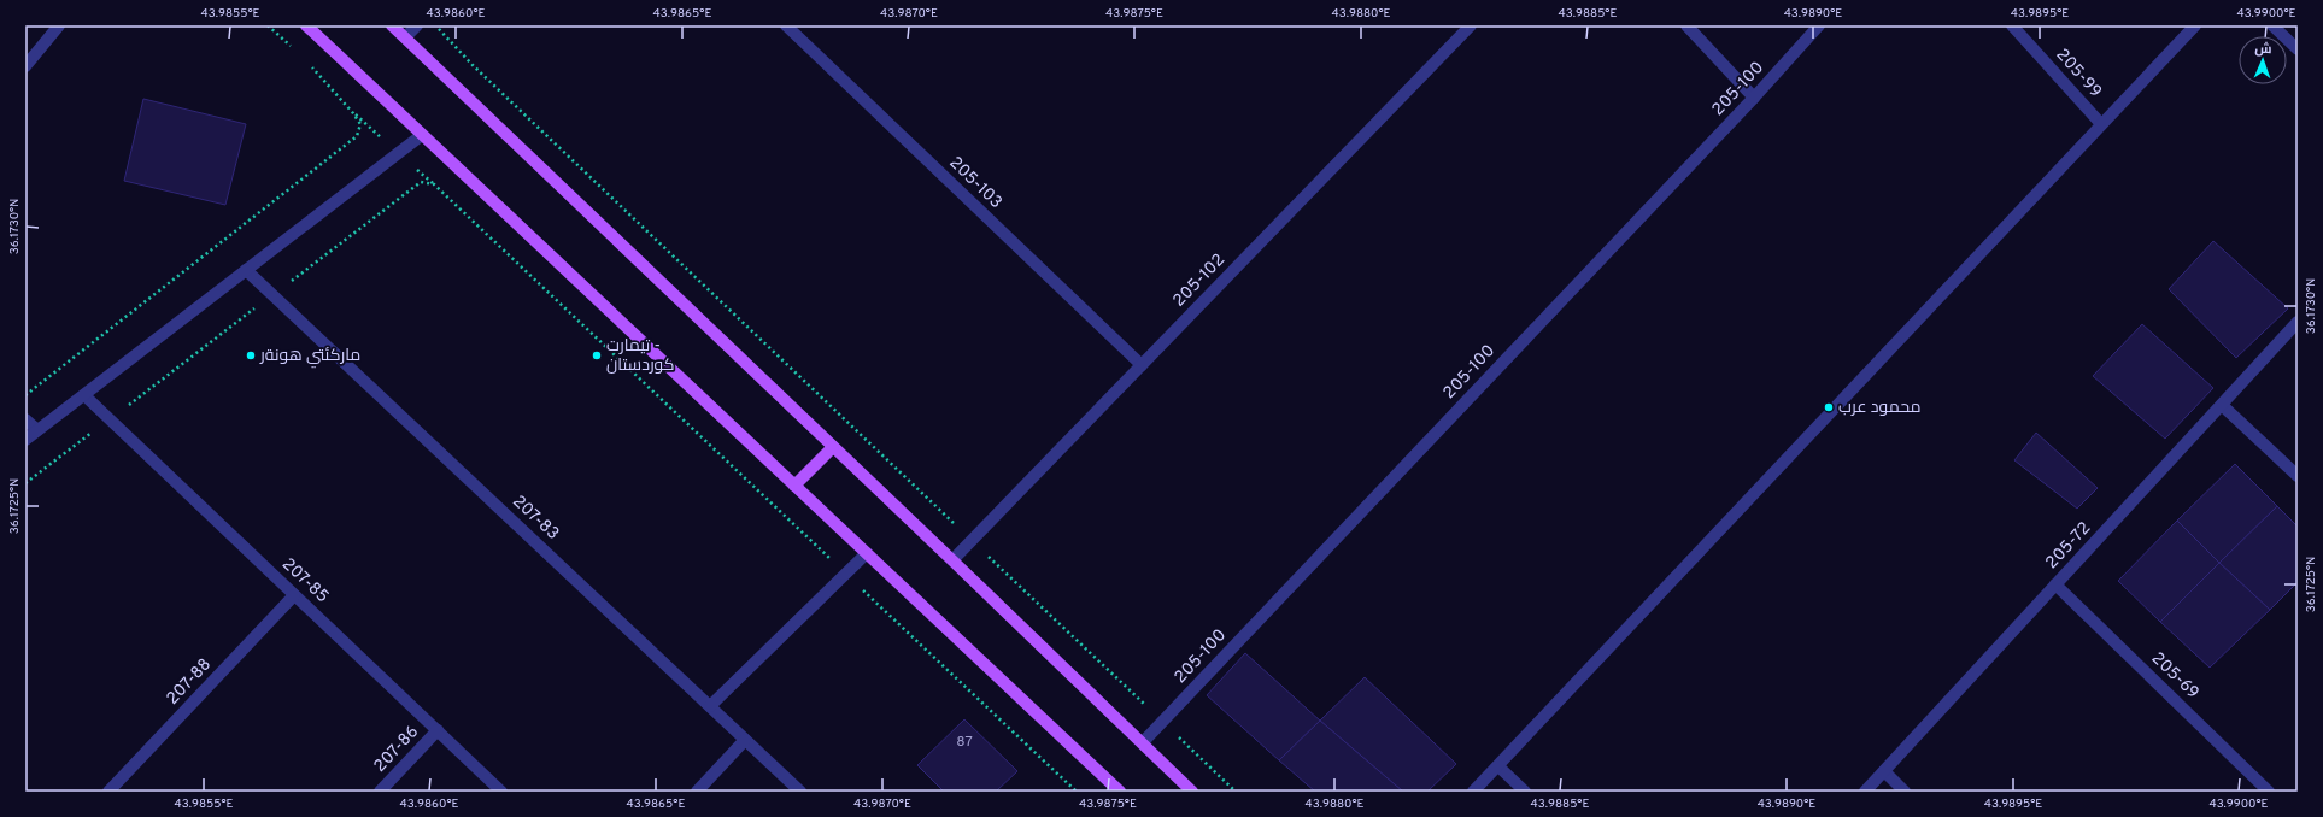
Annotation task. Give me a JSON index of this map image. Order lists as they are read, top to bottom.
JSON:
{
  "streets": {
    "street": [
      "205-99",
      "205-100",
      "205-103",
      "205-102",
      "207-83",
      "205-72",
      "207-85",
      "205-69",
      "207-88",
      "207-86"
    ]
  },
  "crossings": [
    ["205-103", "205-102"],
    ["205-72", "205-69"],
    ["207-85", "207-88"],
    ["207-85", "207-86"]
  ],
  "places": ["ماركئتي هونةر", "تیمارت - کوردستان", "محمود عرب"],
  "house_numbers": ["87"],
  "north": "top",
  "coordinates": [
    "43.9855°E",
    "43.9860°E",
    "43.9865°E",
    "43.9870°E",
    "43.9875°E",
    "43.9880°E",
    "43.9885°E",
    "43.9890°E",
    "43.9895°E",
    "43.9900°E",
    "36.1730°N",
    "36.1725°N"
  ]
}
